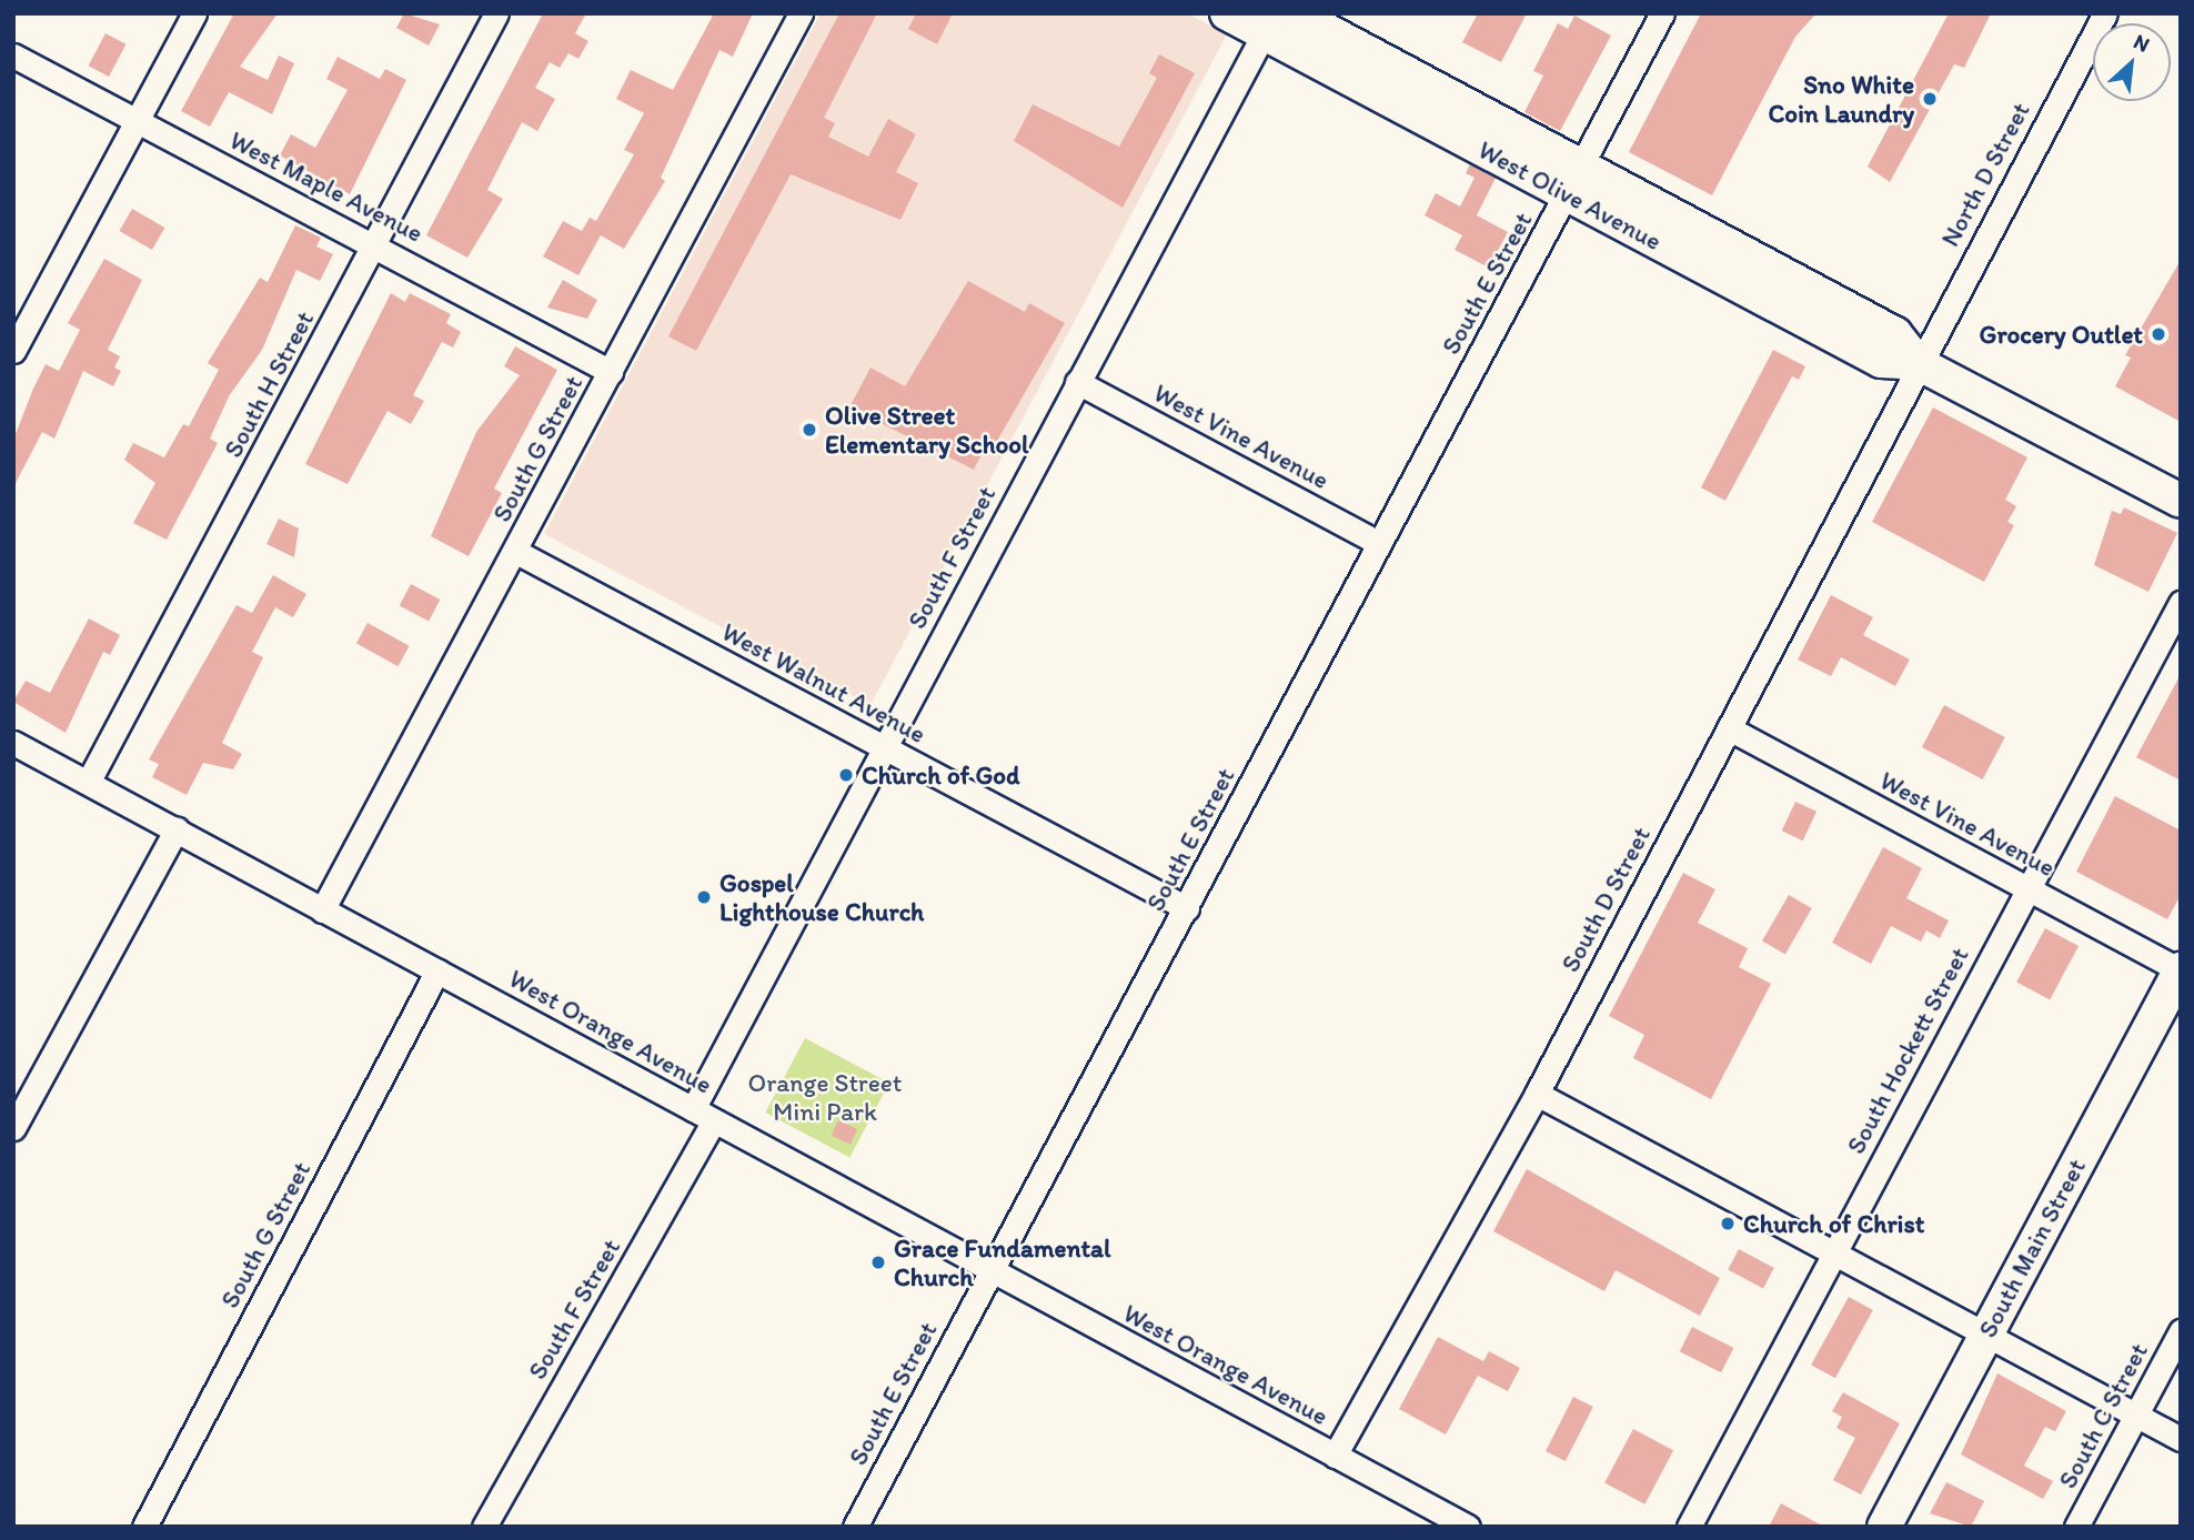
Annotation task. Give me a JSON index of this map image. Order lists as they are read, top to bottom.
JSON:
{
  "streets": {
    "main road": ["West Olive Avenue", "South Main Street"],
    "street": [
      "North D Street",
      "West Maple Avenue",
      "South E Street",
      "South H Street",
      "West Vine Avenue",
      "South G Street",
      "South F Street",
      "West Walnut Avenue",
      "South D Street",
      "West Orange Avenue",
      "South Hockett Street",
      "South C Street"
    ]
  },
  "crossings": [
    ["North D Street", "West Olive Avenue"],
    ["North D Street", "South D Street"],
    ["West Maple Avenue", "South H Street"],
    ["West Maple Avenue", "South G Street"],
    ["West Olive Avenue", "South E Street"],
    ["West Olive Avenue", "South F Street"],
    ["West Olive Avenue", "South D Street"],
    ["South E Street", "West Vine Avenue"],
    ["South E Street", "West Walnut Avenue"],
    ["South E Street", "West Orange Avenue"],
    ["South H Street", "West Orange Avenue"],
    ["West Vine Avenue", "South F Street"],
    ["West Vine Avenue", "South D Street"],
    ["West Vine Avenue", "South Hockett Street"],
    ["West Vine Avenue", "South Main Street"],
    ["South G Street", "West Walnut Avenue"],
    ["South G Street", "West Orange Avenue"],
    ["South F Street", "West Walnut Avenue"],
    ["South F Street", "West Orange Avenue"],
    ["South D Street", "West Orange Avenue"]
  ],
  "parks": ["Orange Street Mini Park"],
  "places": [
    "Sno White Coin Laundry",
    "Grocery Outlet",
    "Olive Street Elementary School",
    "Church of God",
    "Gospel Lighthouse Church",
    "Church of Christ",
    "Grace Fundamental Church"
  ],
  "north": "top right"
}
